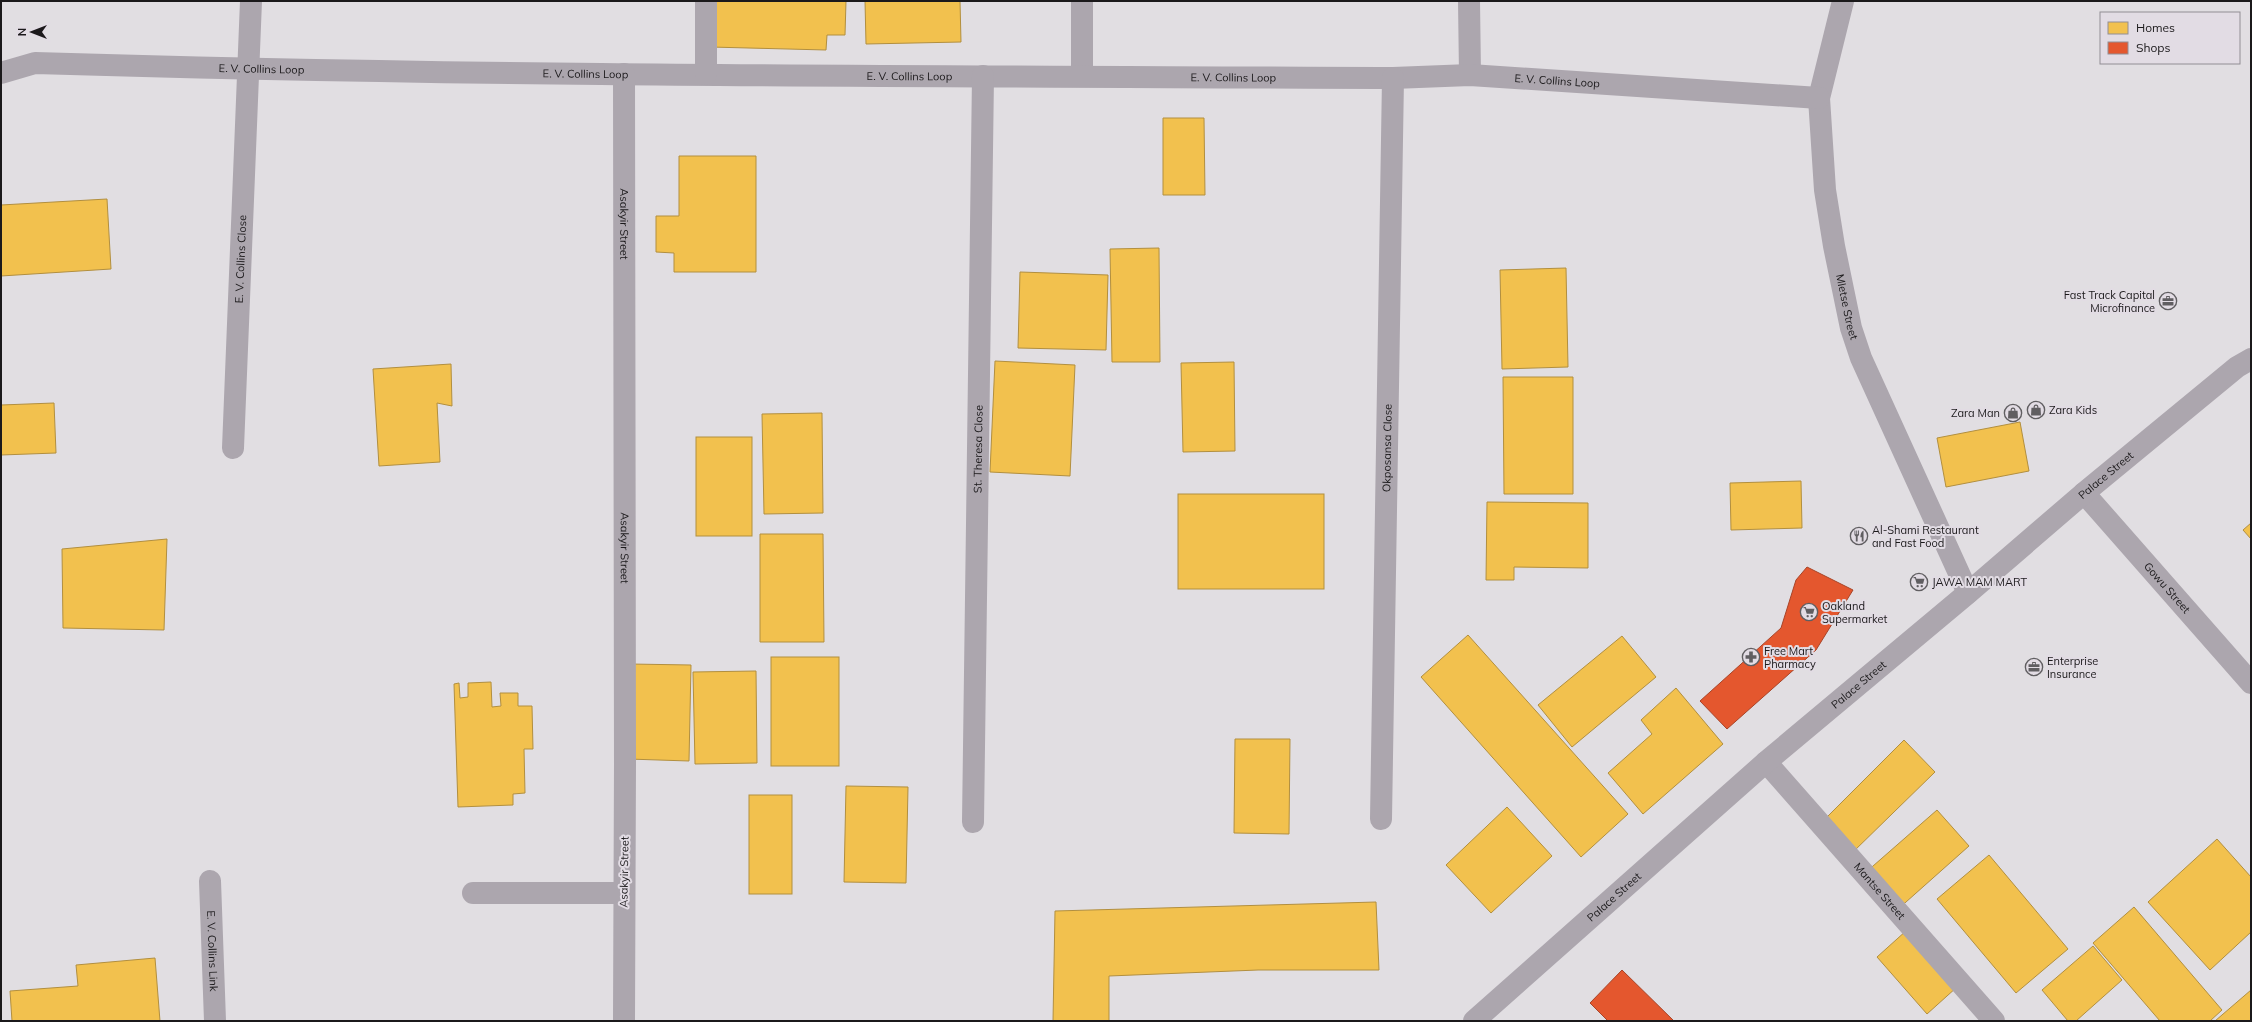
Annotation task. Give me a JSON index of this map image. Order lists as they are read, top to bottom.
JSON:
{
  "streets": {
    "street": [
      "E. V. Collins Loop",
      "Asakyir Street",
      "E. V. Collins Close",
      "Mletse Street",
      "Okposansa Close",
      "St. Theresa Close",
      "Palace Street",
      "Gowu Street",
      "Mantse Street",
      "E. V. Collins Link"
    ]
  },
  "crossings": [
    ["E. V. Collins Loop", "Asakyir Street"],
    ["E. V. Collins Loop", "E. V. Collins Close"],
    ["E. V. Collins Loop", "Mletse Street"],
    ["E. V. Collins Loop", "Okposansa Close"],
    ["E. V. Collins Loop", "St. Theresa Close"],
    ["Mletse Street", "Palace Street"],
    ["Palace Street", "Gowu Street"],
    ["Palace Street", "Mantse Street"]
  ],
  "places": {
    "office": ["Fast Track Capital Microfinance", "Enterprise Insurance"],
    "shop": ["Zara Kids", "Zara Man"],
    "restaurant": ["Al-Shami Restaurant and Fast Food"],
    "supermarket": ["JAWA MAM MART", "Oakland Supermarket"],
    "pharmacy": ["Free Mart Pharmacy"]
  },
  "legend": ["Homes", "Shops"],
  "north": "left"
}
